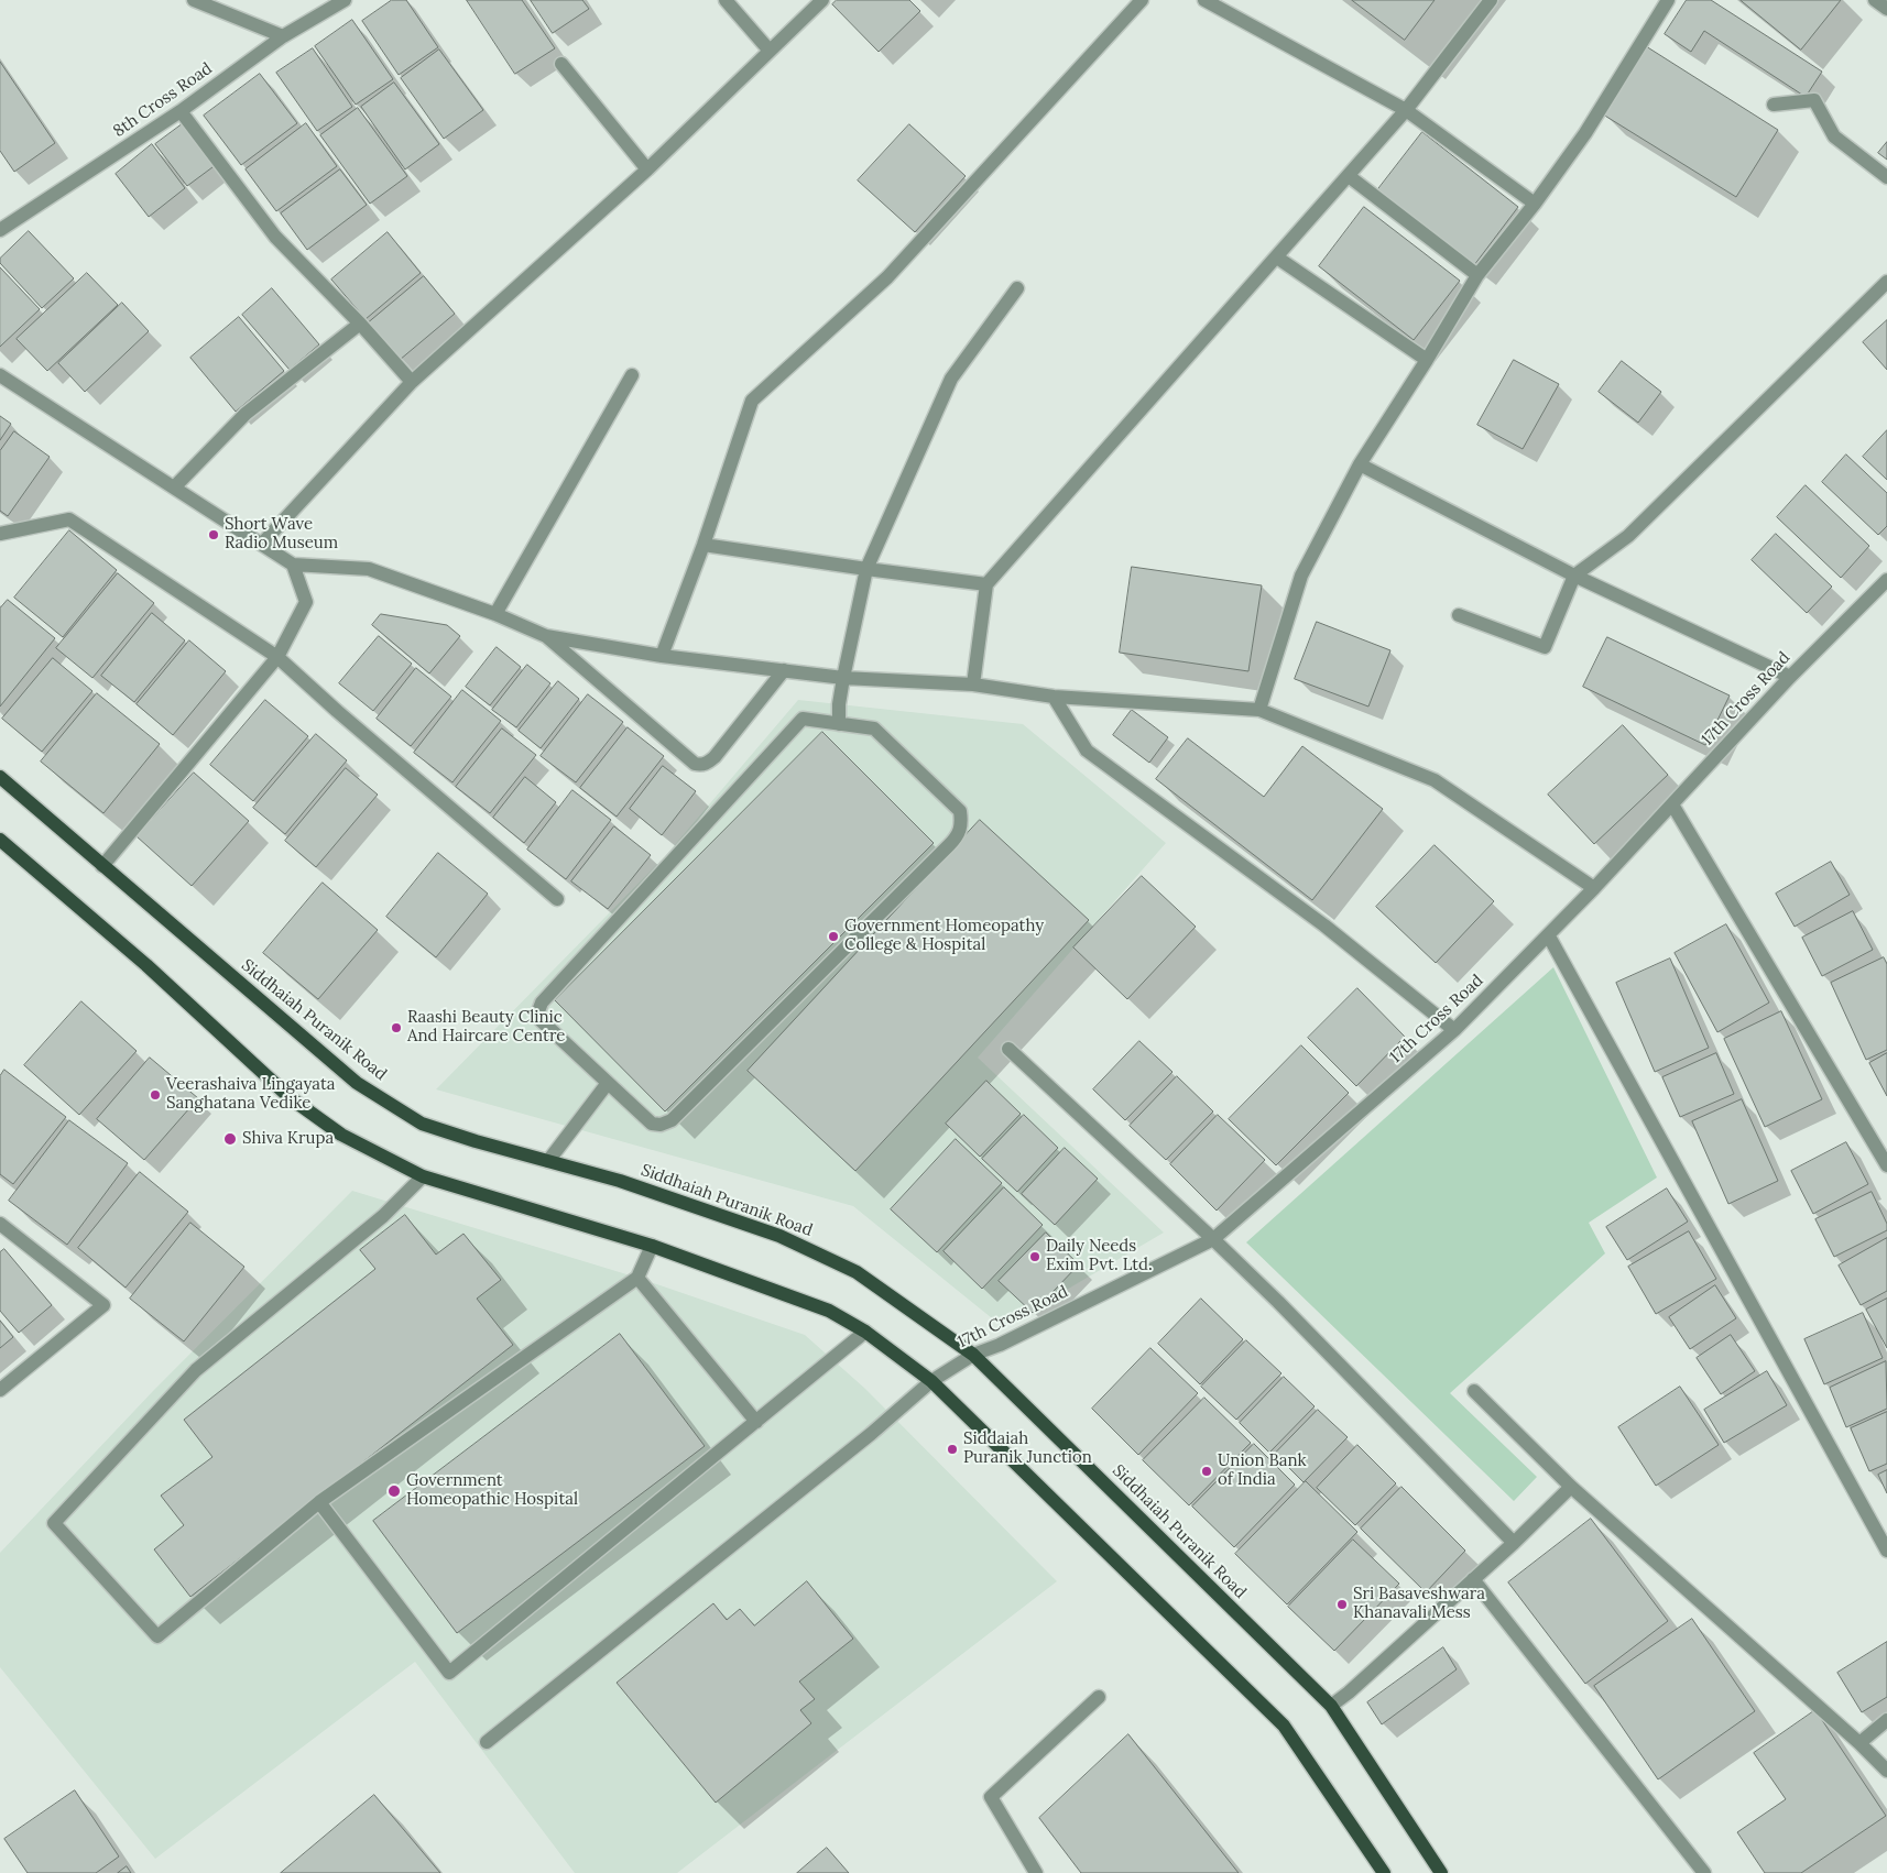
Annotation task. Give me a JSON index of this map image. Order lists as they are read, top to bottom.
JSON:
{
  "streets": {
    "main road": ["Siddhaiah Puranik Road"],
    "street": ["8th Cross Road", "17th Cross Road"]
  },
  "crossings": [
    ["17th Cross Road", "Siddhaiah Puranik Road"]
  ],
  "places": [
    "Short Wave Radio Museum",
    "Government Homeopathy College & Hospital",
    "Raashi Beauty Clinic And Haircare Centre",
    "Veerashaiva Lingayata Sanghatana Vedike",
    "Shiva Krupa",
    "Daily Needs Exim Pvt. Ltd.",
    "Siddaiah Puranik Junction",
    "Union Bank of India",
    "Government Homeopathic Hospital",
    "Sri Basaveshwara Khanavali Mess"
  ]
}
